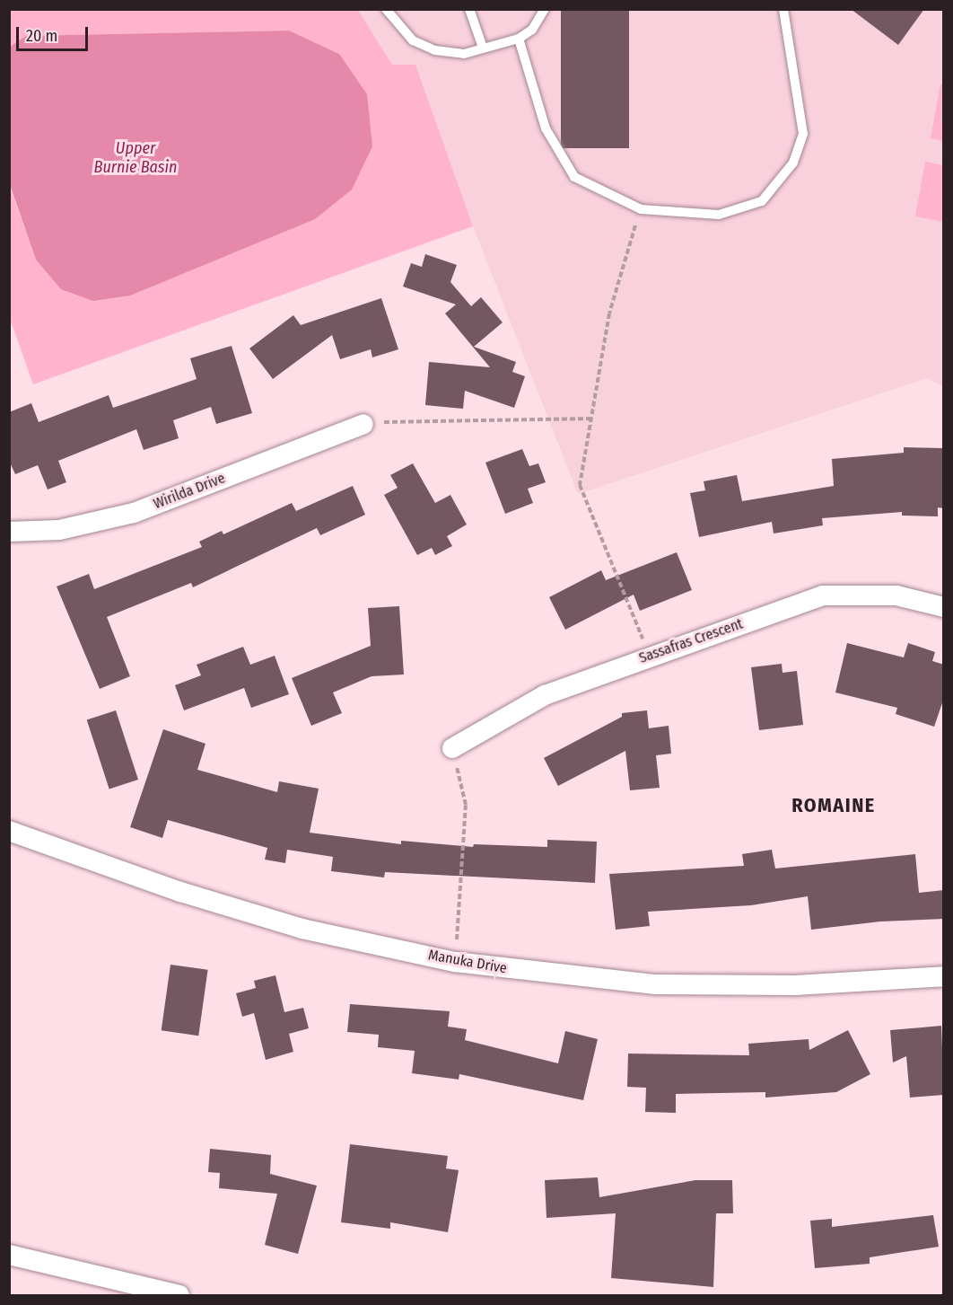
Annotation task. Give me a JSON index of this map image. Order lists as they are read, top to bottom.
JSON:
{
  "streets": {
    "street": ["Wirilda Drive", "Sassafras Crescent", "Manuka Drive"]
  },
  "districts": ["ROMAINE"],
  "water": ["Upper Burnie Basin"],
  "scale_bar": "20 m"
}
